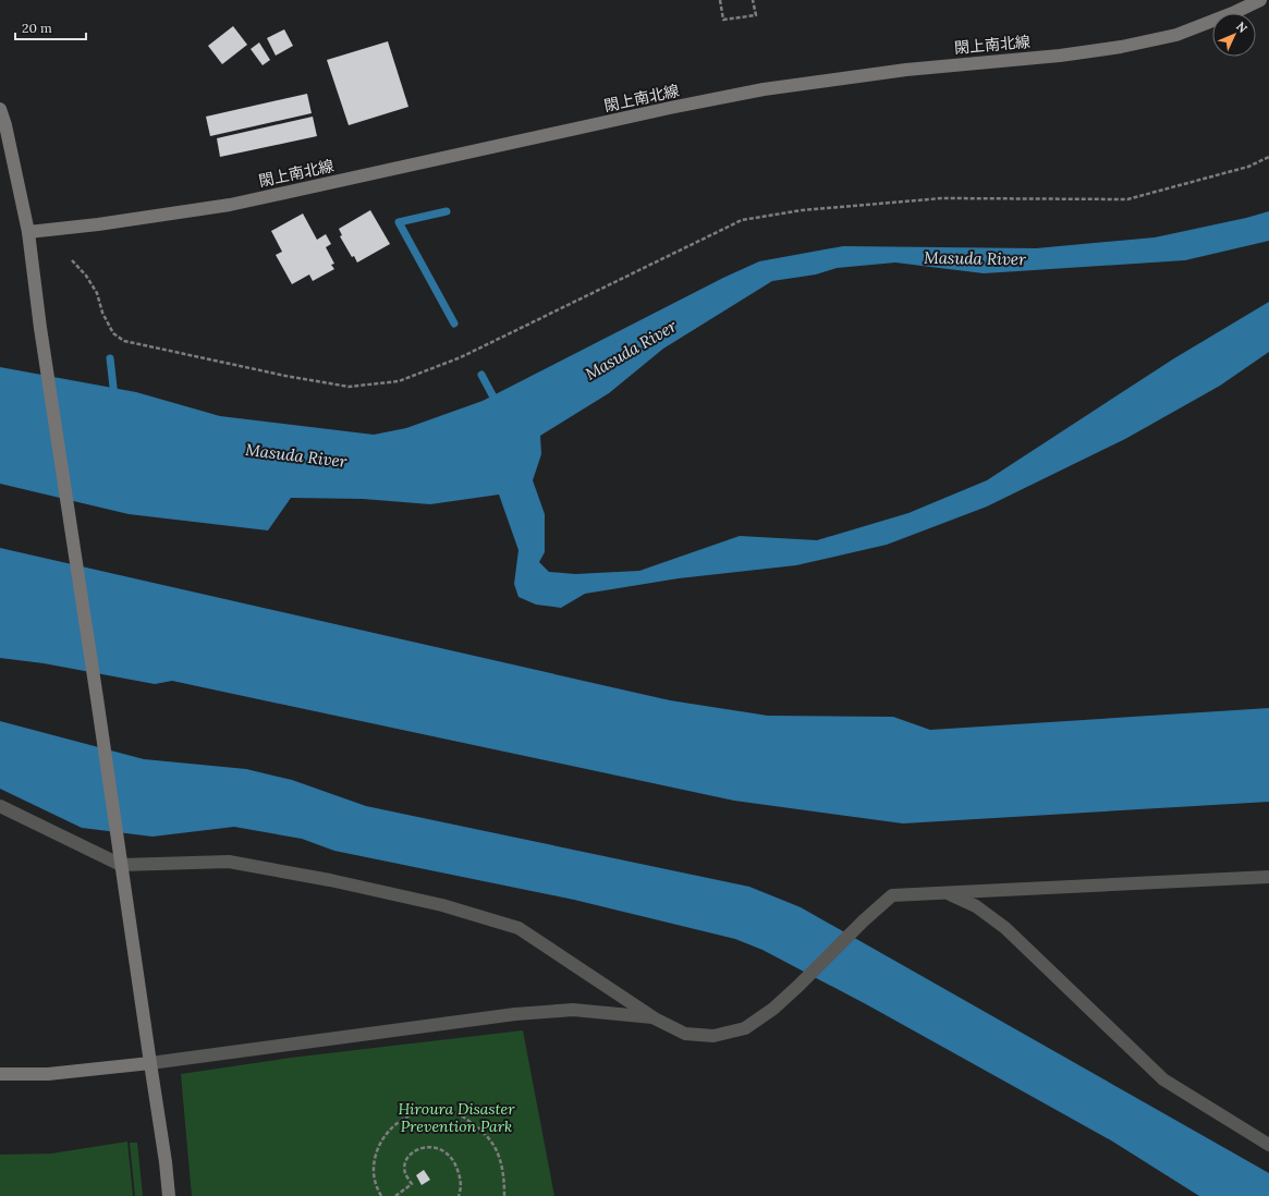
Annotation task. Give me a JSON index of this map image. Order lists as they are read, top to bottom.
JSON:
{
  "streets": {
    "street": ["閖上南北線"]
  },
  "water": ["Masuda River"],
  "parks": ["Hiroura Disaster Prevention Park"],
  "scale_bar": "20 m",
  "north": "top right"
}
